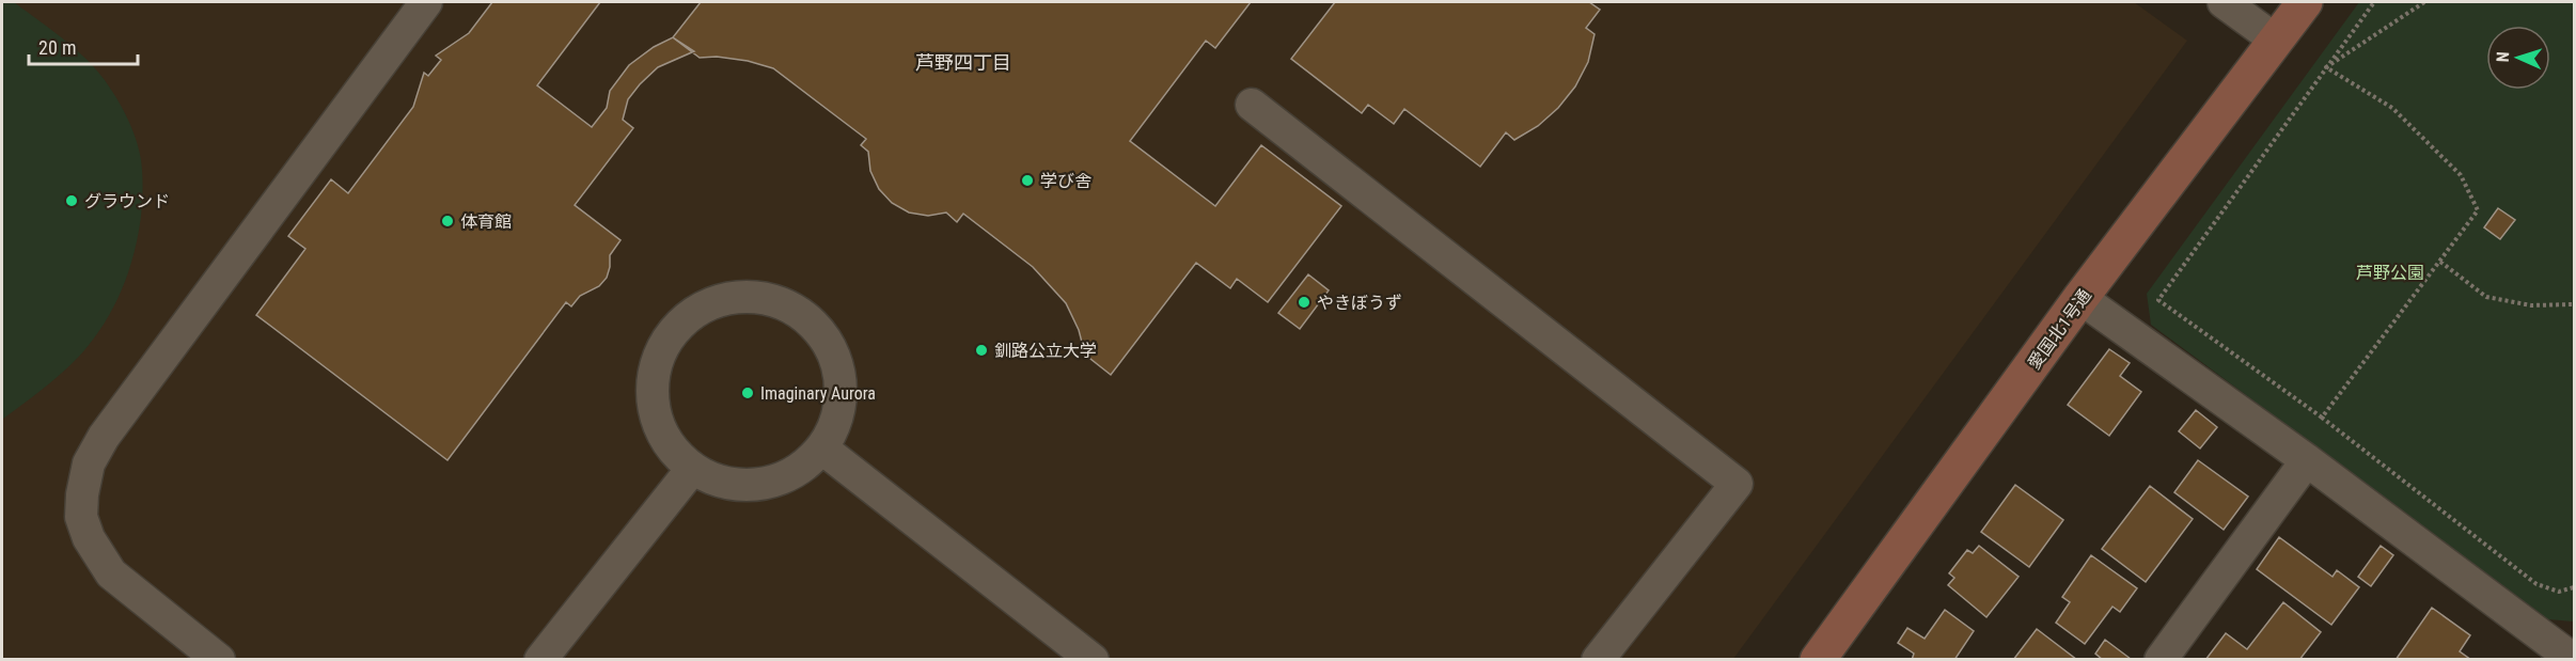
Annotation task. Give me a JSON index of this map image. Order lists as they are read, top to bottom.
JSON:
{
  "streets": {
    "street": ["愛国北1号通"]
  },
  "districts": ["芦野四丁目"],
  "parks": ["芦野公園"],
  "places": [
    "学び舎",
    "グラウンド",
    "体育館",
    "やきぼうず",
    "釧路公立大学",
    "Imaginary Aurora"
  ],
  "scale_bar": "20 m",
  "north": "left"
}
